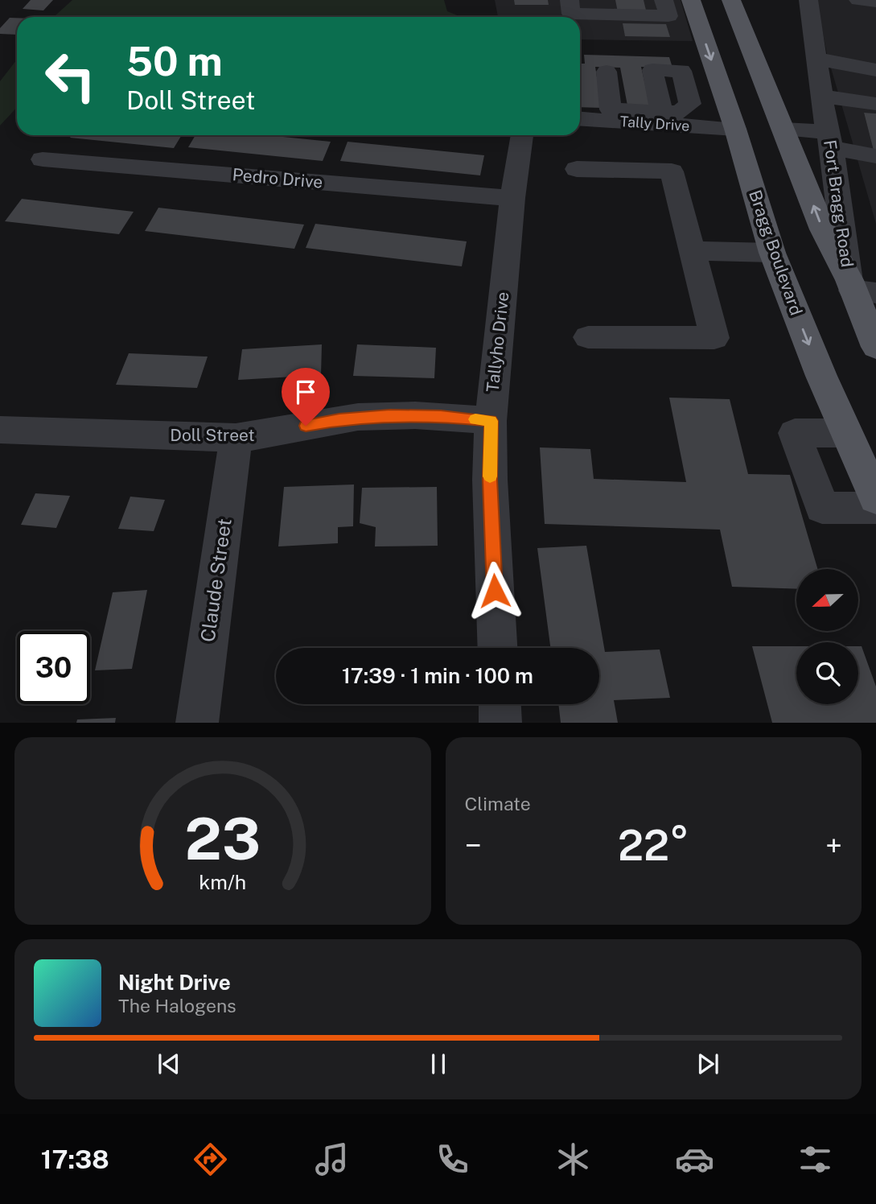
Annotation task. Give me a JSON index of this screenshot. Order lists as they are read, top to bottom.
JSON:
{
  "streets": {
    "main road": ["Bragg Boulevard"],
    "street": [
      "Tally Drive",
      "Pedro Drive",
      "Fort Bragg Road",
      "Tallyho Drive",
      "Doll Street",
      "Claude Street"
    ]
  },
  "crossings": [
    ["Tally Drive", "Bragg Boulevard"],
    ["Pedro Drive", "Tallyho Drive"],
    ["Tallyho Drive", "Doll Street"],
    ["Doll Street", "Claude Street"]
  ],
  "north": "left",
  "page": {
    "turn": ["50 m", "Doll Street"],
    "limit": "30",
    "trip": "17:39 · 1 min · 100 m",
    "tile": "Climate",
    "heat": ["−", "22°", "+"],
    "song": ["Night Drive", "The Halogens"],
    "tabs": "17:38",
    "gauge": ["23", "km/h"]
  }
}
